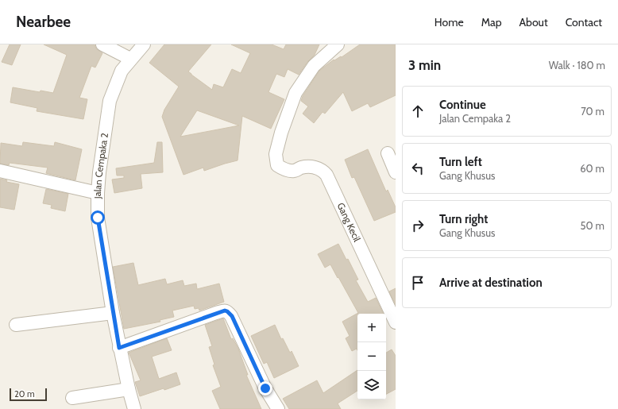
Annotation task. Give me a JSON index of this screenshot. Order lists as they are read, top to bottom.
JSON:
{
  "streets": {
    "street": ["Jalan Cempaka 2", "Gang Kecil"]
  },
  "scale_bar": "20 m",
  "page": {
    "header": "Nearbee",
    "nav": [
      "Home",
      "Map",
      "About",
      "Contact"
    ],
    "heading": ["3 min", "Walk · 180 m"],
    "list": [
      ["Continue", "Jalan Cempaka 2", "70 m"],
      ["Turn left", "Gang Khusus", "60 m"],
      ["Turn right", "Gang Khusus", "50 m"],
      "Arrive at destination"
    ],
    "map_buttons": ["+", "−"],
    "scale": "20 m"
  }
}
